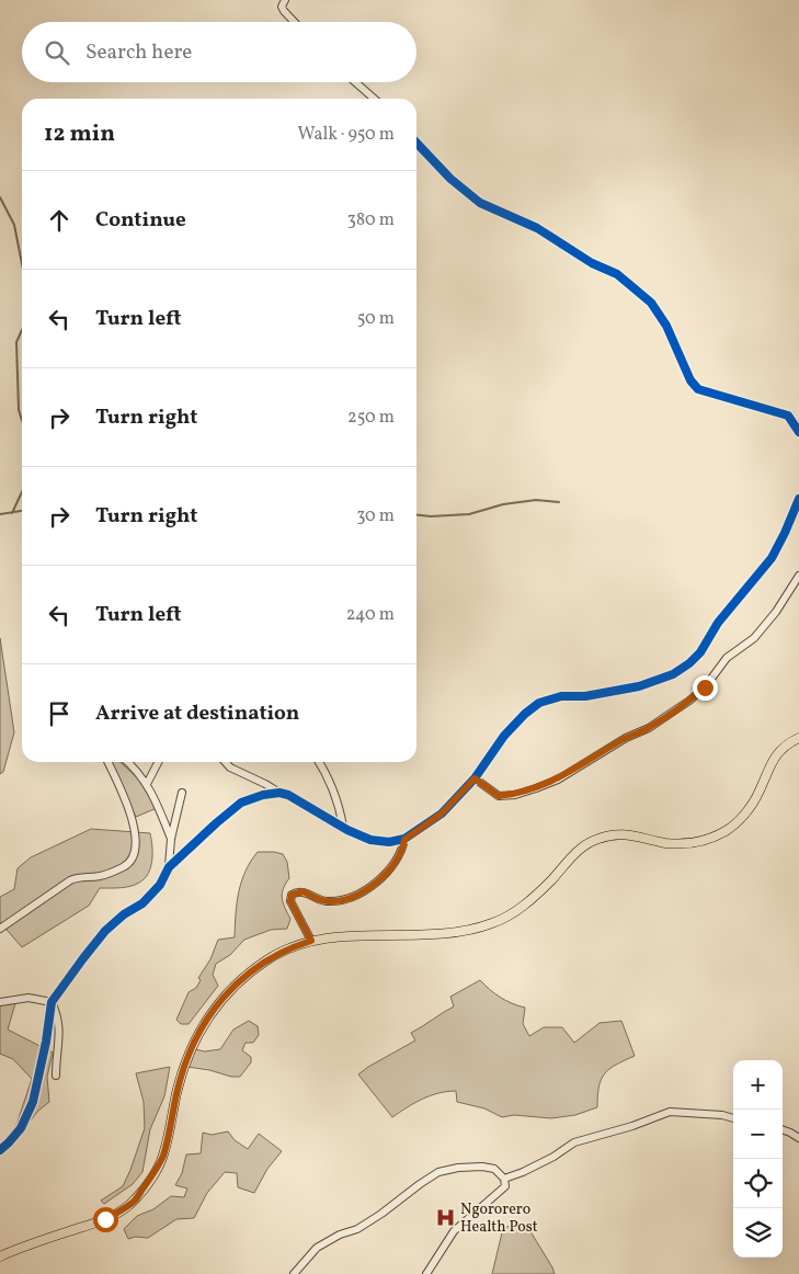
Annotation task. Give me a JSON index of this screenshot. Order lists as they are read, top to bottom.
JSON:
{
  "places": {
    "hospital": ["Ngororero Health Post"]
  },
  "page": {
    "search": "Search here",
    "heading": ["12 min", "Walk · 950 m"],
    "list": [
      ["Continue", "380 m"],
      ["Turn left", "50 m"],
      ["Turn right", "250 m"],
      ["Turn right", "30 m"],
      ["Turn left", "240 m"],
      "Arrive at destination"
    ],
    "map_buttons": ["+", "−"]
  }
}
